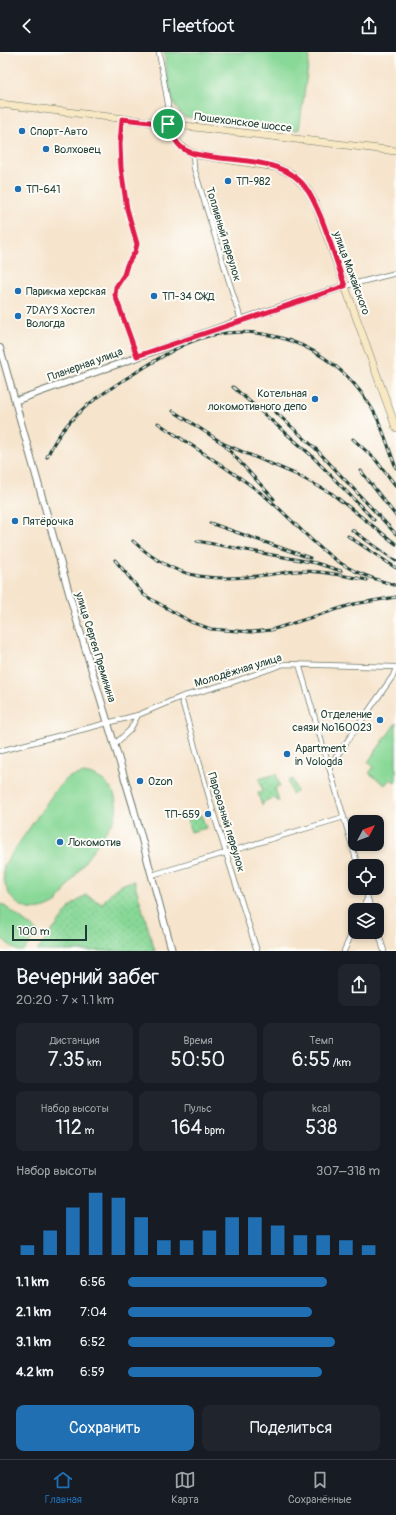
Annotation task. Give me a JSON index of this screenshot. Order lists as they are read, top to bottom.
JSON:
{
  "streets": {
    "main road": ["Пошехонское шоссе", "улица Можайского"],
    "street": [
      "Топливный переулок",
      "Планерная улица",
      "улица Сергея Преминина",
      "Молодёжная улица",
      "Паровозный переулок"
    ]
  },
  "crossings": [
    ["Пошехонское шоссе", "улица Можайского"],
    ["Топливный переулок", "улица Можайского"],
    ["Топливный переулок", "Планерная улица"],
    ["улица Можайского", "Планерная улица"],
    ["Планерная улица", "улица Сергея Преминина"],
    ["улица Сергея Преминина", "Молодёжная улица"],
    ["Молодёжная улица", "Паровозный переулок"]
  ],
  "places": [
    "Спорт-Авто",
    "Волховец",
    "ТП-982",
    "ТП-641",
    "Парикма херская",
    "ТП-34 СЖД",
    "7DAYS Хостел Вологда",
    "Котельная локомотивного депо",
    "Пятёрочка",
    "Отделение связи №160023",
    "Apartment in Vologda",
    "Ozon",
    "ТП-659",
    "Локомотив"
  ],
  "scale_bar": "100 m",
  "north": "top right",
  "page": {
    "header": "Fleetfoot",
    "scale": "100 m",
    "heading": ["Вечерний забег", "20:20 · 7 × 1.1 km"],
    "stats": [
      ["Дистанция", "7.35 km"],
      ["Время", "50:50"],
      ["Темп", "6:55 /km"],
      ["Набор высоты", "112 m"],
      ["Пульс", "164 bpm"],
      ["kcal", "538"]
    ],
    "chart": ["Набор высоты", "307–318 m"],
    "list": [
      {
        "name": "1.1 km",
        "note": "6:56"
      },
      {
        "name": "2.1 km",
        "note": "7:04"
      },
      {
        "name": "3.1 km",
        "note": "6:52"
      },
      {
        "name": "4.2 km",
        "note": "6:59"
      }
    ],
    "buttons": ["Сохранить", "Поделиться"],
    "tabs": ["Главная", "Карта", "Сохранённые"]
  }
}
